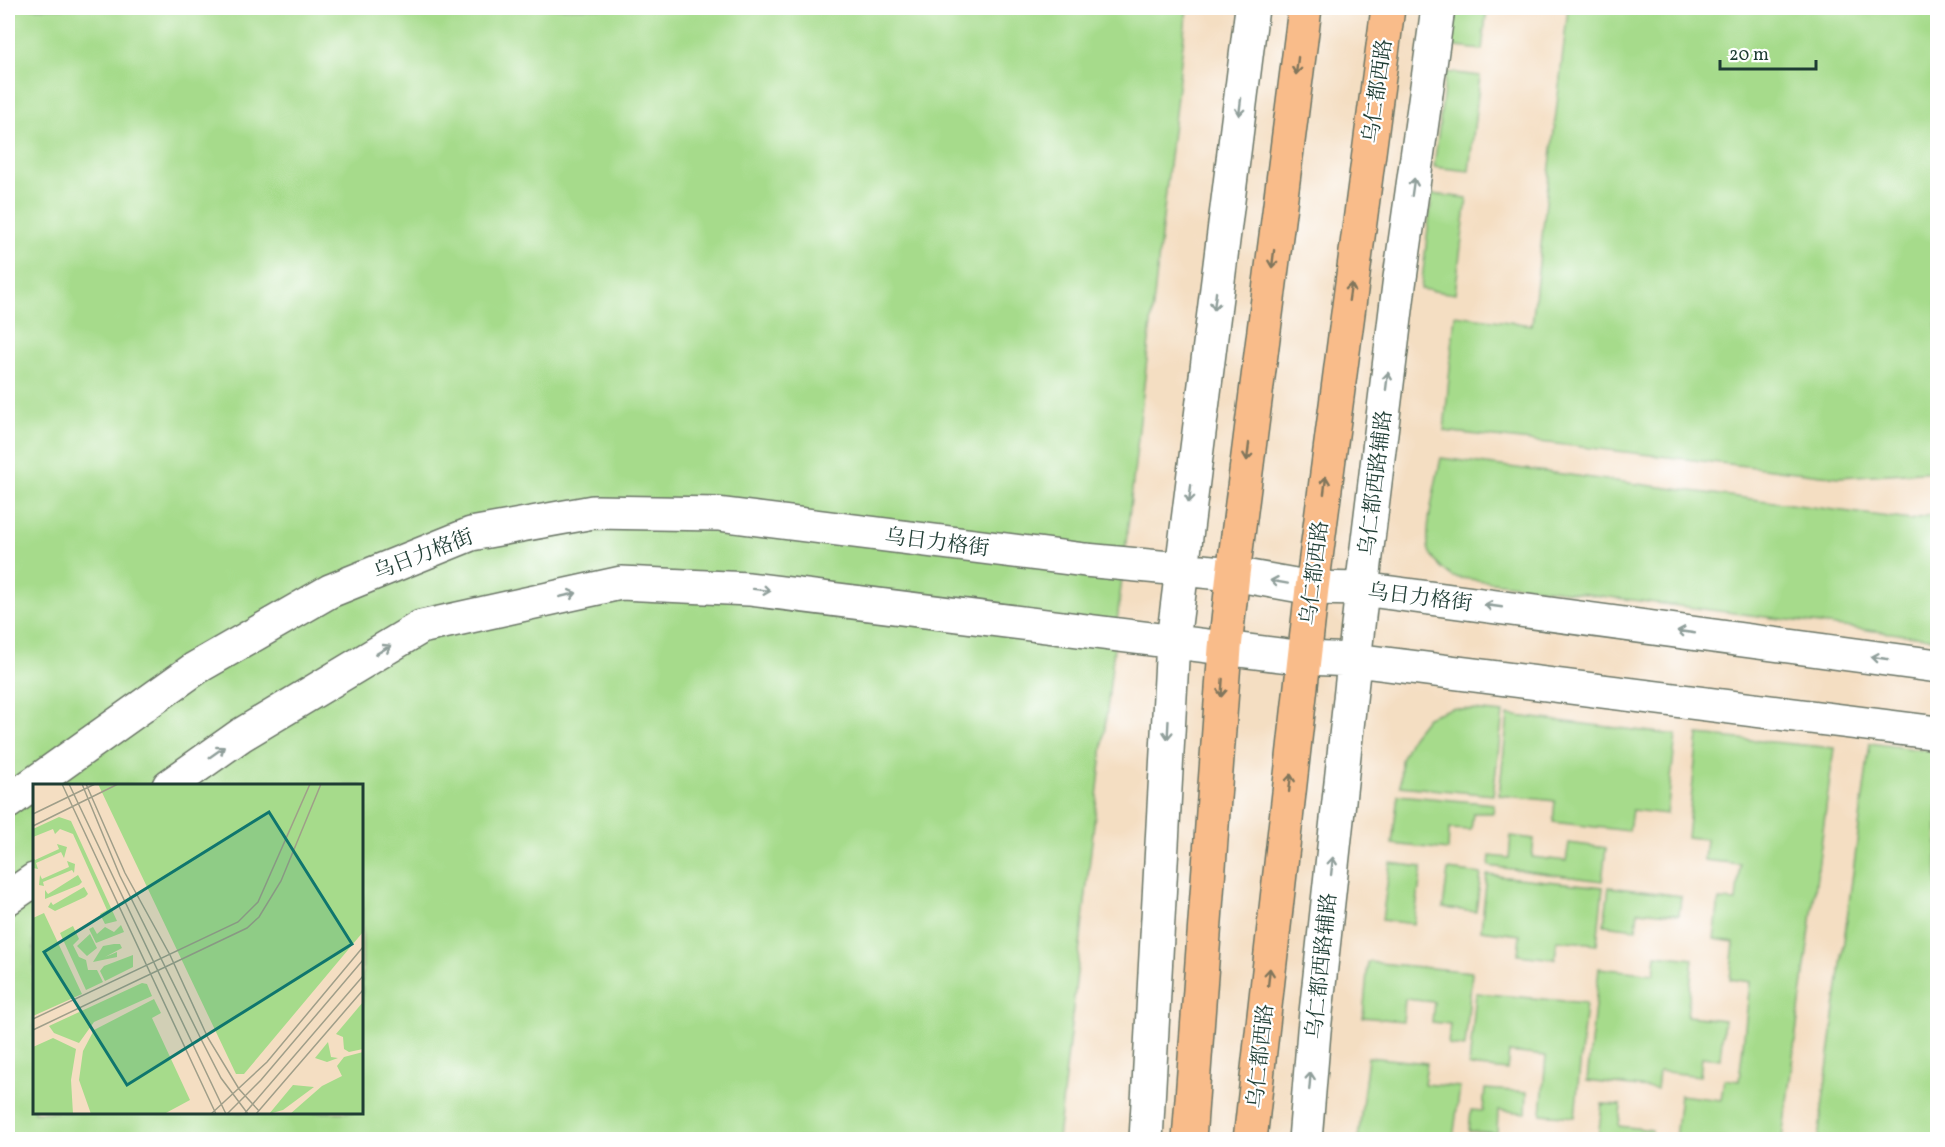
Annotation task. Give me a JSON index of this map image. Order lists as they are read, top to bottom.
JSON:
{
  "streets": {
    "main road": ["乌仁都西路"],
    "street": ["乌仁都西路辅路", "乌日力格街"]
  },
  "crossings": [
    ["乌仁都西路", "乌日力格街"],
    ["乌仁都西路辅路", "乌日力格街"]
  ],
  "scale_bar": "20 m"
}
